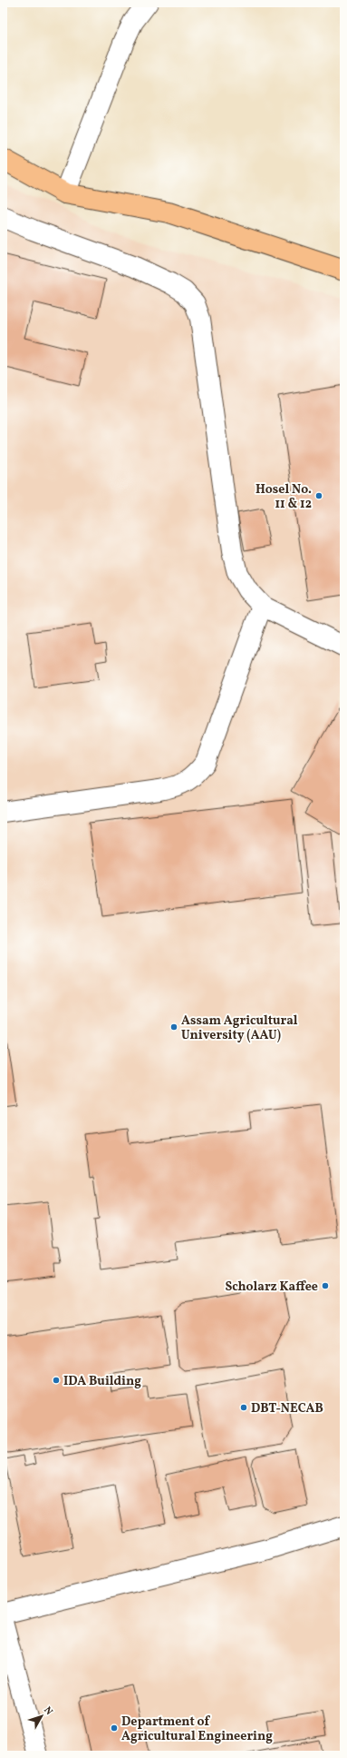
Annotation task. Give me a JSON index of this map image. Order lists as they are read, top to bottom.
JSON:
{
  "places": [
    "Hosel No. 11 & 12",
    "Assam Agricultural University (AAU)",
    "Scholarz Kaffee",
    "IDA Building",
    "DBT-NECAB",
    "Department of Agricultural Engineering"
  ],
  "north": "top right"
}
